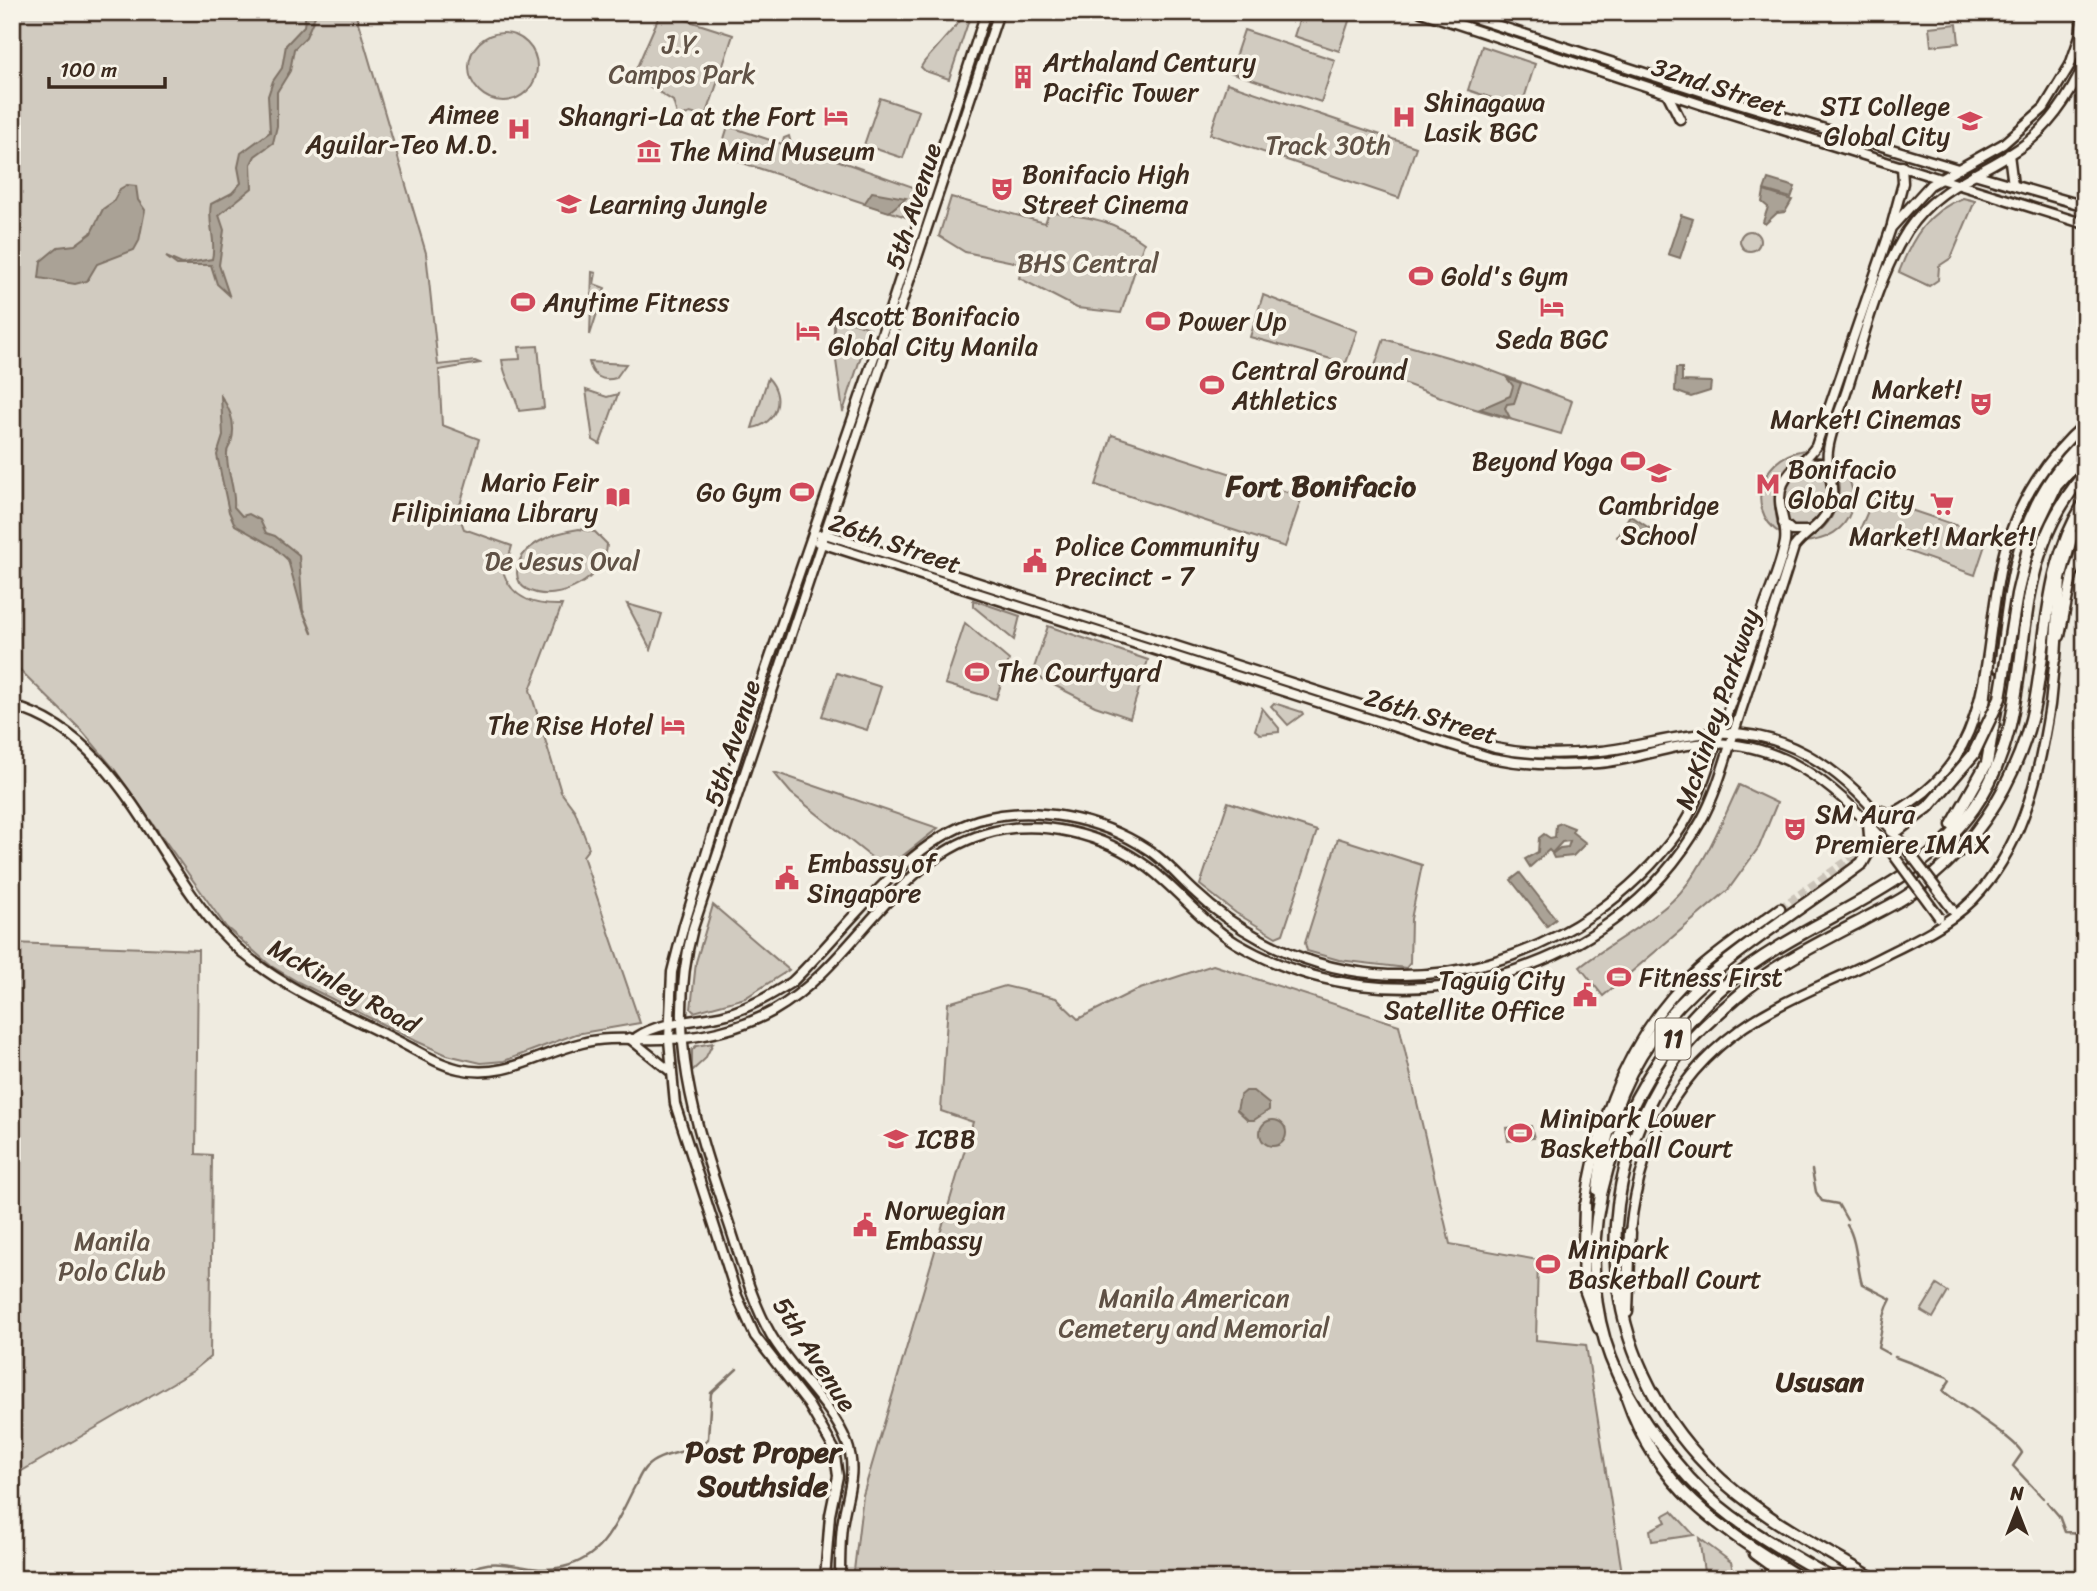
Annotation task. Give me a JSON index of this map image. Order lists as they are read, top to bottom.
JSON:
{
  "streets": {
    "main road": [
      "32nd Street",
      "5th Avenue",
      "26th Street",
      "McKinley Parkway",
      "McKinley Road",
      "11"
    ]
  },
  "crossings": [
    ["32nd Street", "McKinley Parkway"],
    ["5th Avenue", "26th Street"],
    ["5th Avenue", "McKinley Parkway"],
    ["5th Avenue", "McKinley Road"],
    ["26th Street", "McKinley Parkway"],
    ["McKinley Parkway", "McKinley Road"]
  ],
  "districts": ["Fort Bonifacio", "Ususan", "Post Proper Southside"],
  "parks": [
    "J.Y. Campos Park",
    "Track 30th",
    "BHS Central",
    "De Jesus Oval",
    "Manila Polo Club",
    "Manila American Cemetery and Memorial"
  ],
  "places": {
    "building": ["Arthaland Century Pacific Tower"],
    "hotel": [
      "Shangri-La at the Fort",
      "Seda BGC",
      "Ascott Bonifacio Global City Manila",
      "The Rise Hotel"
    ],
    "hospital": ["Shinagawa Lasik BGC", "Aimee Aguilar-Teo M.D."],
    "school or university": [
      "STI College Global City",
      "Learning Jungle",
      "Cambridge School",
      "ICBB"
    ],
    "museum": ["The Mind Museum"],
    "theatre": ["Bonifacio High Street Cinema", "Market! Market! Cinemas", "SM Aura Premiere IMAX"],
    "sports": [
      "Gold's Gym",
      "Anytime Fitness",
      "Power Up",
      "Central Ground Athletics",
      "Beyond Yoga",
      "Go Gym",
      "The Courtyard",
      "Fitness First",
      "Minipark Lower Basketball Court",
      "Minipark Basketball Court"
    ],
    "metro station": ["Bonifacio Global City"],
    "library": ["Mario Feir Filipiniana Library"],
    "supermarket": ["Market! Market!"],
    "public building": [
      "Police Community Precinct - 7",
      "Embassy of Singapore",
      "Taguig City Satellite Office",
      "Norwegian Embassy"
    ]
  },
  "scale_bar": "100 m",
  "north": "top"
}
